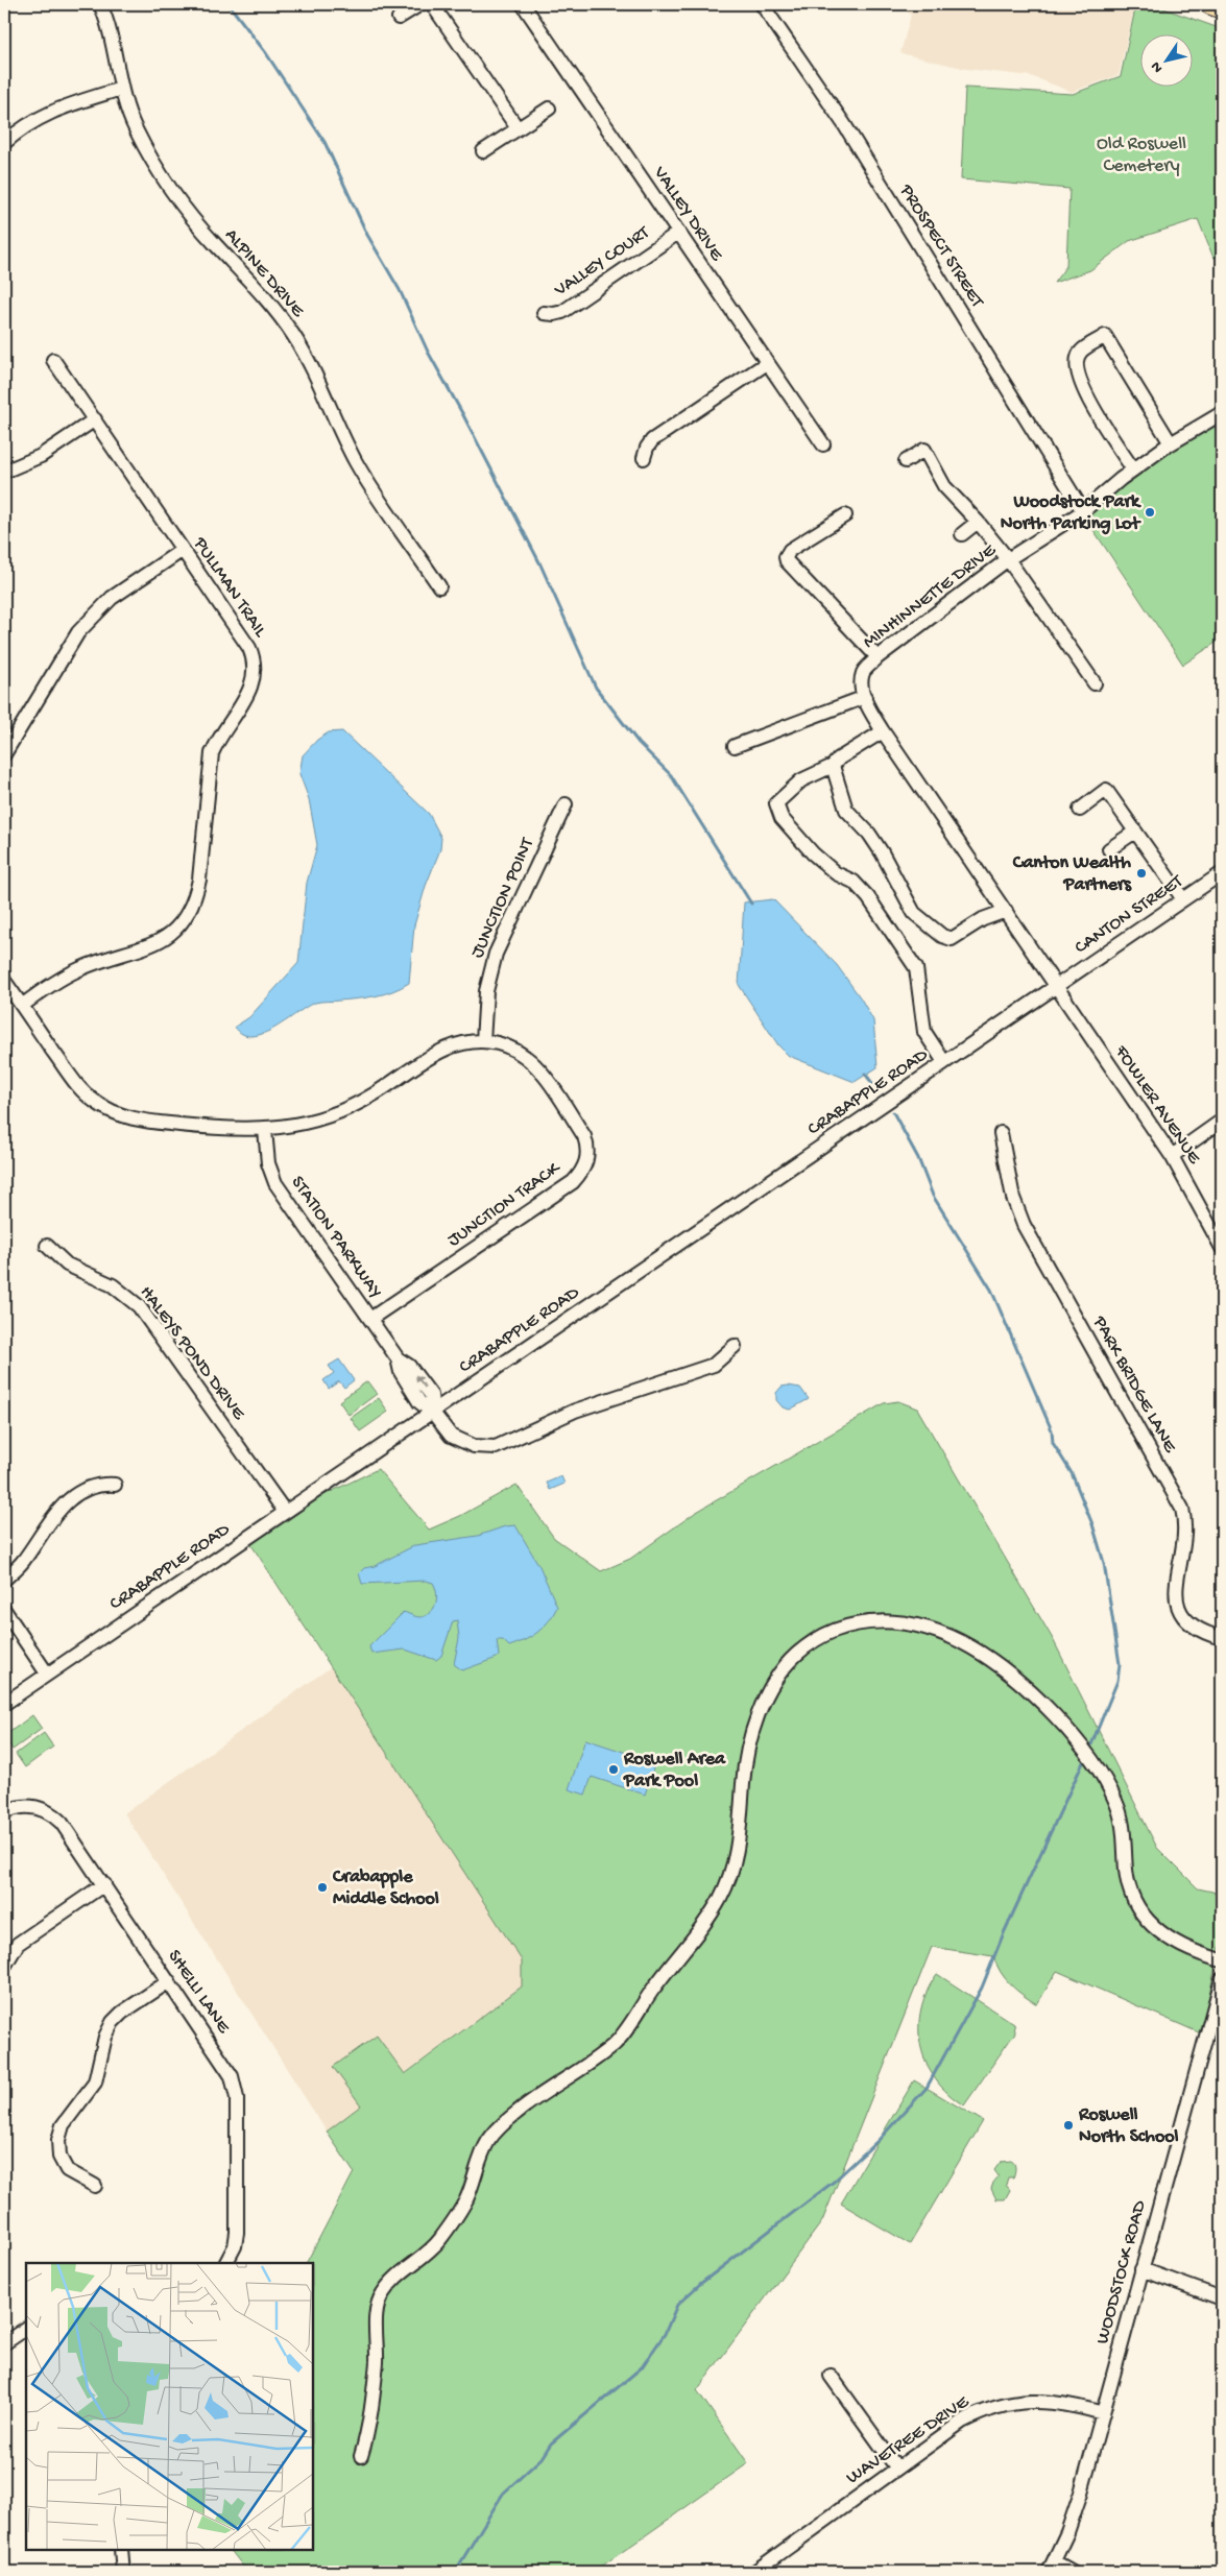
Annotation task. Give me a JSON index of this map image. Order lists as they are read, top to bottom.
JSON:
{
  "streets": {
    "street": [
      "VALLEY DRIVE",
      "PROSPECT STREET",
      "VALLEY COURT",
      "ALPINE DRIVE",
      "PULLMAN TRAIL",
      "MINHINNETTE DRIVE",
      "JUNCTION POINT",
      "CANTON STREET",
      "CRABAPPLE ROAD",
      "FOWLER AVENUE",
      "JUNCTION TRACK",
      "STATION PARKWAY",
      "HALEYS POND DRIVE",
      "PARK BRIDGE LANE",
      "SHELLI LANE",
      "WOODSTOCK ROAD",
      "WAVETREE DRIVE"
    ]
  },
  "crossings": [
    ["VALLEY DRIVE", "VALLEY COURT"],
    ["PROSPECT STREET", "MINHINNETTE DRIVE"],
    ["PULLMAN TRAIL", "JUNCTION TRACK"],
    ["MINHINNETTE DRIVE", "CANTON STREET"],
    ["MINHINNETTE DRIVE", "CRABAPPLE ROAD"],
    ["MINHINNETTE DRIVE", "FOWLER AVENUE"],
    ["JUNCTION POINT", "JUNCTION TRACK"],
    ["CANTON STREET", "CRABAPPLE ROAD"],
    ["CANTON STREET", "FOWLER AVENUE"],
    ["CRABAPPLE ROAD", "FOWLER AVENUE"],
    ["CRABAPPLE ROAD", "STATION PARKWAY"],
    ["CRABAPPLE ROAD", "HALEYS POND DRIVE"],
    ["JUNCTION TRACK", "STATION PARKWAY"],
    ["WOODSTOCK ROAD", "WAVETREE DRIVE"]
  ],
  "parks": ["Old Roswell Cemetery"],
  "places": [
    "Woodstock Park North Parking Lot",
    "Canton Wealth Partners",
    "Roswell Area Park Pool",
    "Crabapple Middle School",
    "Roswell North School"
  ],
  "north": "bottom left"
}
